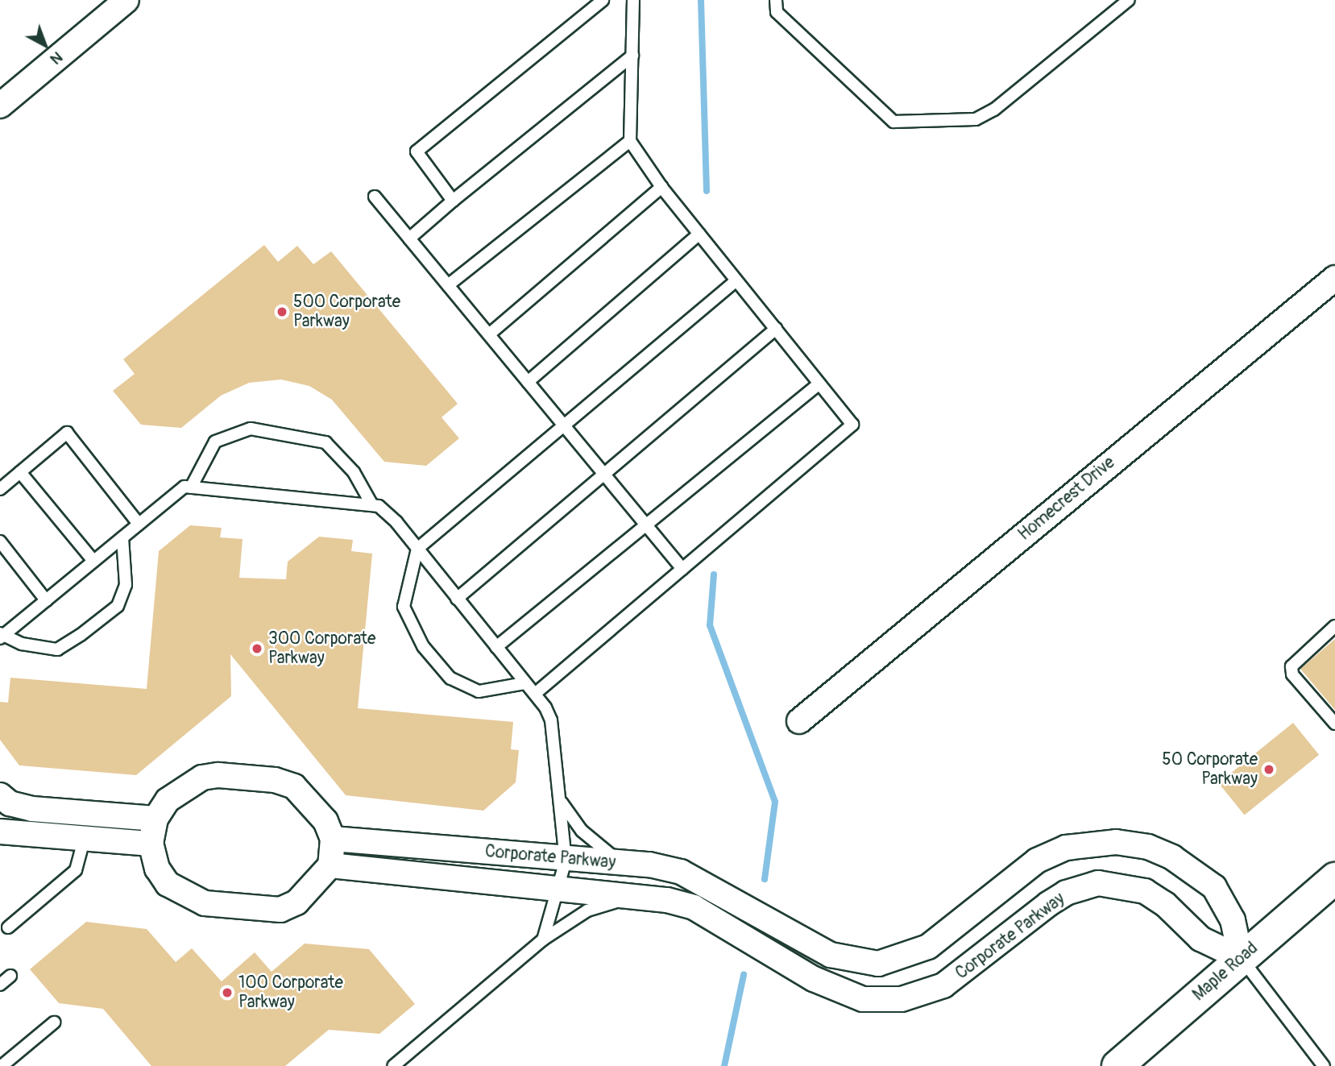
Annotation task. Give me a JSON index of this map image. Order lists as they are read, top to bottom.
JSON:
{
  "streets": {
    "main road": ["Maple Road"],
    "street": ["Homecrest Drive", "Corporate Parkway"]
  },
  "crossings": [
    ["Corporate Parkway", "Maple Road"]
  ],
  "places": [
    "500 Corporate Parkway",
    "300 Corporate Parkway",
    "50 Corporate Parkway",
    "100 Corporate Parkway"
  ],
  "north": "bottom right"
}
